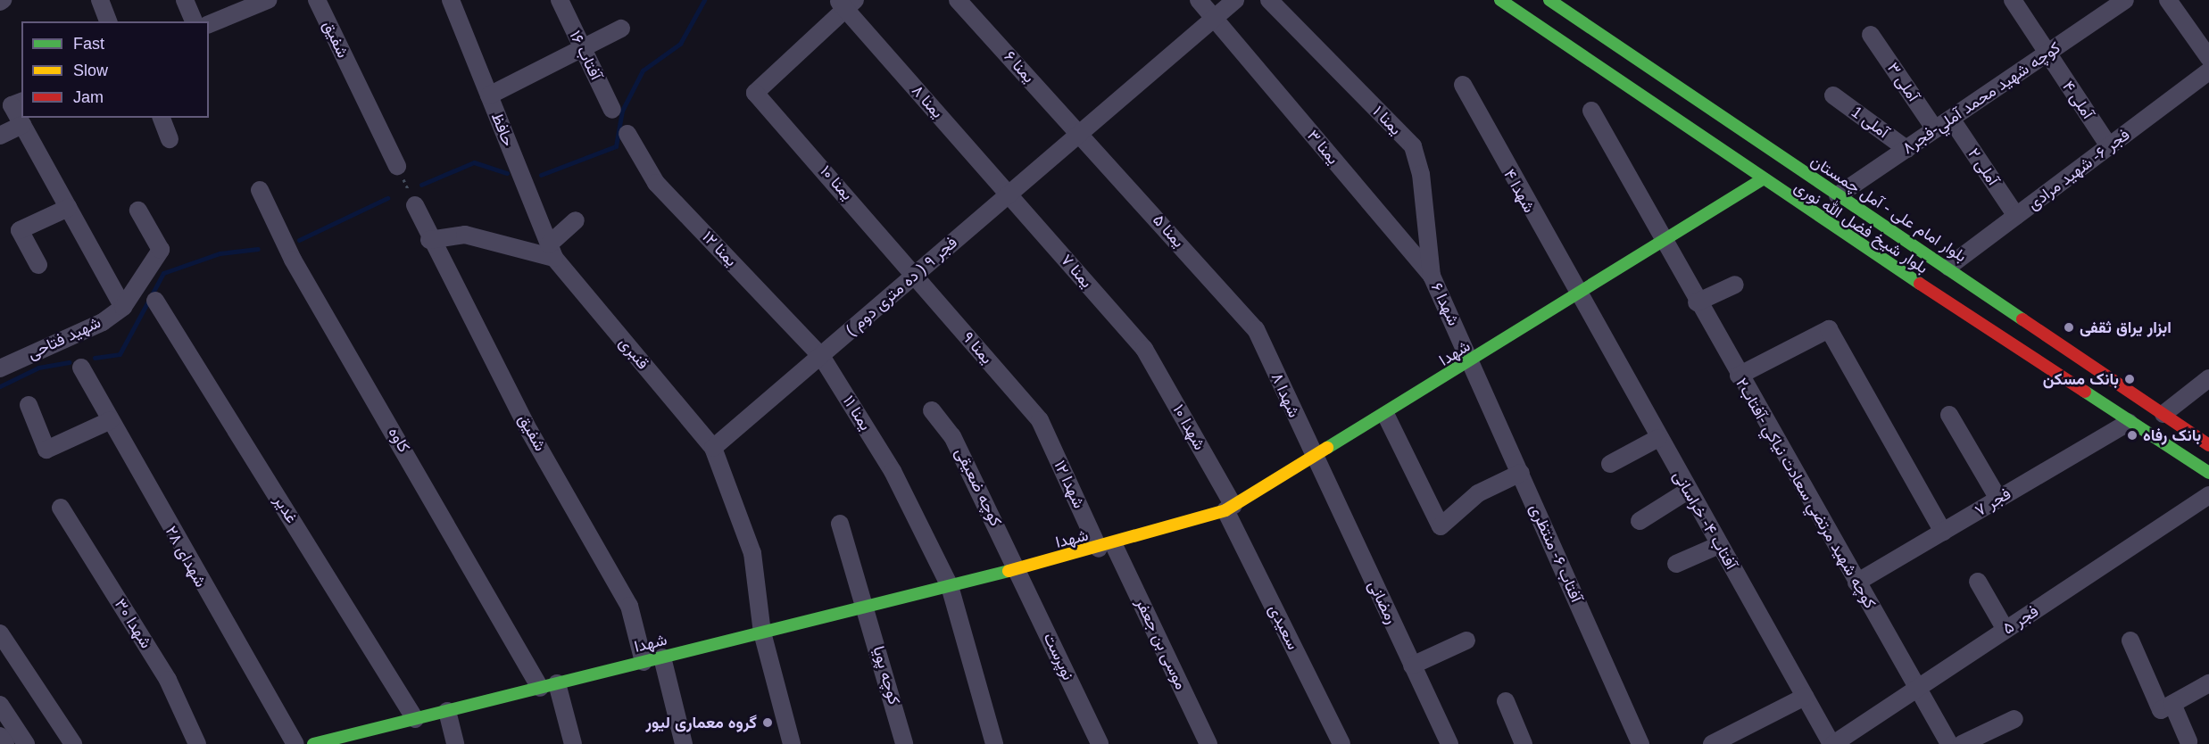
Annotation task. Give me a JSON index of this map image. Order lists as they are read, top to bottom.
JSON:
{
  "streets": {
    "main road": ["بلوار امام علی - آمل چمستان", "بلوار شیخ فضل الله نوری", "شهدا"],
    "street": [
      "شفیق",
      "آفتاب ۱۶",
      "یمنا ۶",
      "آملی ۳",
      "كوچه شهيد محمد آملي-فجر۸",
      "آملی ۴",
      "یمنا ۸",
      "یمنا ۱",
      "آملی 1",
      "حافظ",
      "یمنا ۳",
      "آملی ۲",
      "فجر ۶- شهید مرادی",
      "یمنا ۱۰",
      "شهدا ۴",
      "یمنا ۵",
      "یمنا ۱۲",
      "یمنا ۷",
      "فجر ۹ ( ده متری دوم )",
      "شهدا ۶",
      "شهید فتاحی",
      "یمنا ۹",
      "قنبری",
      "شهدا ۸",
      "یمنا ۱۱",
      "شهدا ۱۰",
      "کاوه",
      "شهدا ۱۲",
      "کوچه ضعیقی",
      "كوچه شهيد مرتضي سعادت نياكي -آفتاب۲",
      "فجر ۷",
      "غدیر",
      "آفتاب ۴- خراسانی",
      "آفتاب ۶- منتظری",
      "شهدای ۲۸",
      "رمضانی",
      "فجر ۵",
      "شهدا ۳۰",
      "سعیدی",
      "موسی بن جعفر",
      "نوپرست",
      "کوچه پویا"
    ]
  },
  "crossings": [
    ["شفیق", "شهدا"],
    ["یمنا ۶", "یمنا ۵"],
    ["یمنا ۶", "فجر ۹ ( ده متری دوم )"],
    ["آملی ۳", "كوچه شهيد محمد آملي-فجر۸"],
    ["كوچه شهيد محمد آملي-فجر۸", "آملی ۴"],
    ["كوچه شهيد محمد آملي-فجر۸", "آملی 1"],
    ["كوچه شهيد محمد آملي-فجر۸", "آملی ۲"],
    ["كوچه شهيد محمد آملي-فجر۸", "بلوار امام علی - آمل چمستان"],
    ["آملی ۴", "فجر ۶- شهید مرادی"],
    ["یمنا ۸", "یمنا ۱۰"],
    ["یمنا ۸", "یمنا ۷"],
    ["یمنا ۸", "فجر ۹ ( ده متری دوم )"],
    ["یمنا ۱", "یمنا ۳"],
    ["یمنا ۱", "شهدا ۶"],
    ["حافظ", "قنبری"],
    ["یمنا ۳", "فجر ۹ ( ده متری دوم )"],
    ["یمنا ۳", "شهدا ۶"],
    ["آملی ۲", "فجر ۶- شهید مرادی"],
    ["فجر ۶- شهید مرادی", "بلوار امام علی - آمل چمستان"],
    ["یمنا ۱۰", "فجر ۹ ( ده متری دوم )"],
    ["یمنا ۱۰", "یمنا ۹"],
    ["شهدا ۴", "شهدا"],
    ["شهدا ۴", "آفتاب ۴- خراسانی"],
    ["بلوار شیخ فضل الله نوری", "شهدا"],
    ["بلوار شیخ فضل الله نوری", "فجر ۷"],
    ["یمنا ۵", "فجر ۹ ( ده متری دوم )"],
    ["یمنا ۵", "شهدا ۸"],
    ["یمنا ۱۲", "فجر ۹ ( ده متری دوم )"],
    ["یمنا ۱۲", "یمنا ۱۱"],
    ["یمنا ۷", "فجر ۹ ( ده متری دوم )"],
    ["یمنا ۷", "شهدا ۱۰"],
    ["فجر ۹ ( ده متری دوم )", "یمنا ۹"],
    ["فجر ۹ ( ده متری دوم )", "قنبری"],
    ["فجر ۹ ( ده متری دوم )", "یمنا ۱۱"],
    ["شهدا ۶", "شهدا"],
    ["شهدا ۶", "آفتاب ۶- منتظری"],
    ["یمنا ۹", "شهدا ۱۲"],
    ["شهدا", "شهدا ۸"],
    ["شهدا", "یمنا ۱۱"],
    ["شهدا", "شهدا ۱۰"],
    ["شهدا", "کاوه"],
    ["شهدا", "شهدا ۱۲"],
    ["شهدا", "کوچه ضعیقی"],
    ["شهدا", "كوچه شهيد مرتضي سعادت نياكي -آفتاب۲"],
    ["شهدا", "غدیر"],
    ["شهدا", "آفتاب ۴- خراسانی"],
    ["شهدا", "آفتاب ۶- منتظری"],
    ["شهدا", "رمضانی"],
    ["شهدا", "سعیدی"],
    ["شهدا", "موسی بن جعفر"],
    ["شهدا", "نوپرست"],
    ["شهدا", "کوچه پویا"],
    ["شهدا ۸", "رمضانی"],
    ["شهدا ۱۰", "سعیدی"],
    ["شهدا ۱۲", "موسی بن جعفر"],
    ["کوچه ضعیقی", "نوپرست"],
    ["كوچه شهيد مرتضي سعادت نياكي -آفتاب۲", "فجر ۷"],
    ["كوچه شهيد مرتضي سعادت نياكي -آفتاب۲", "فجر ۵"],
    ["آفتاب ۴- خراسانی", "فجر ۵"]
  ],
  "places": [
    "ابزار یراق ثقفی",
    "بانک مسکن",
    "بانک رفاه",
    "گروه معماری لیور"
  ],
  "legend": ["Fast", "Slow", "Jam"]
}
